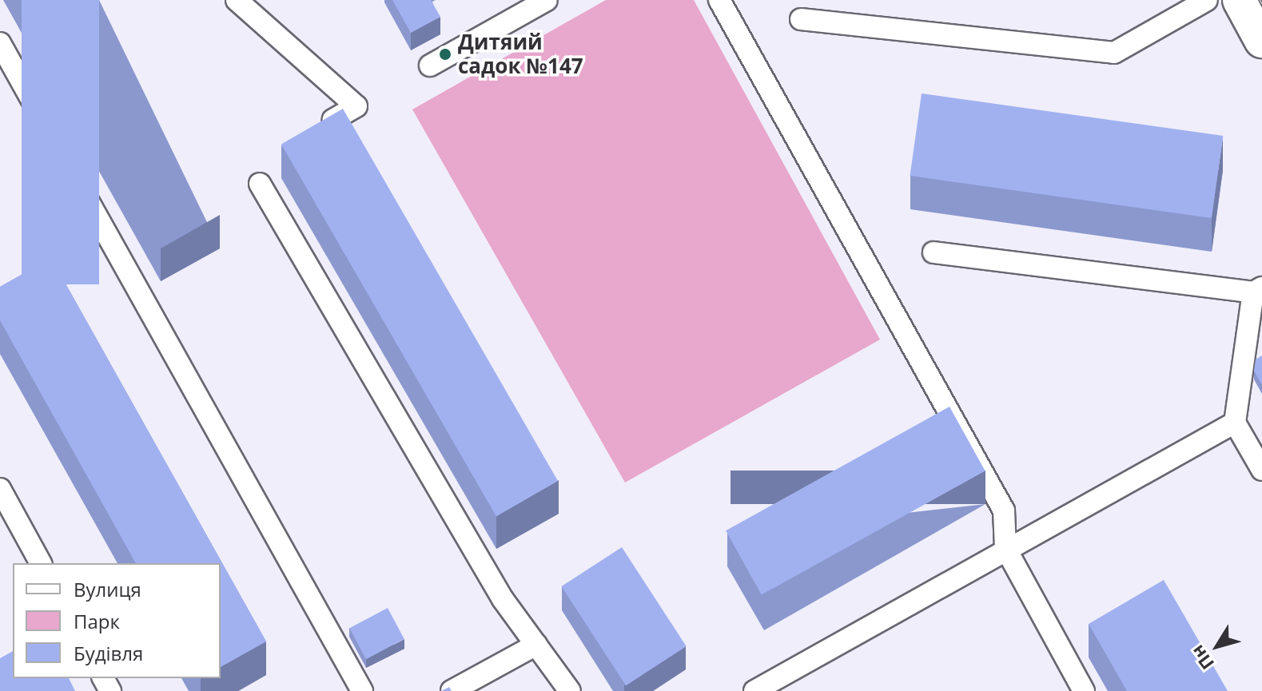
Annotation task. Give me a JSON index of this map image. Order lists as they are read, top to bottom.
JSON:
{
  "places": ["Дитяий садок №147"],
  "legend": ["Вулиця", "Парк", "Будівля"],
  "north": "bottom left"
}
